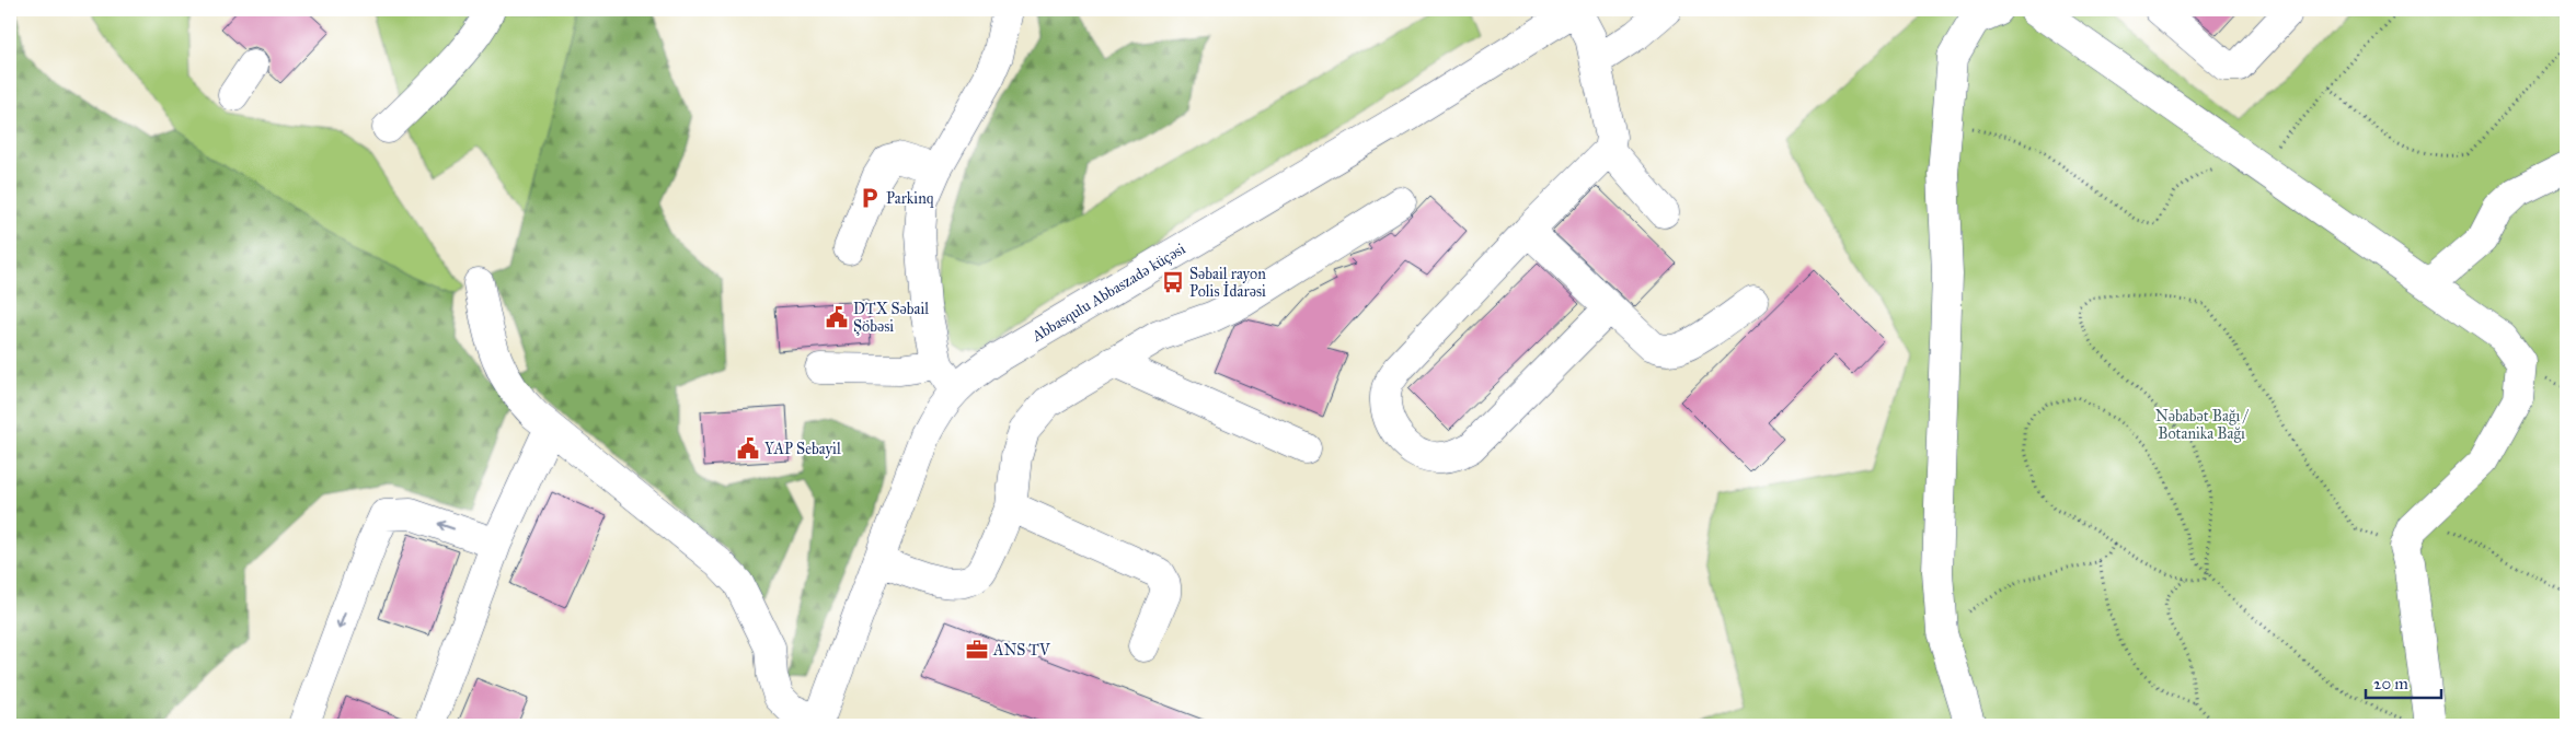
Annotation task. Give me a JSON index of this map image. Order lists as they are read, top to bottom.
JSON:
{
  "streets": {
    "street": ["Abbasqulu Abbaszadə küçəsi"]
  },
  "parks": ["Nəbabət Bağı / Botanika Bağı"],
  "places": {
    "parking": ["Parkinq"],
    "bus stop": ["Səbail rayon Polis İdarəsi"],
    "public building": ["DTX Səbail Şöbəsi", "YAP Sebayil"],
    "office": ["ANS TV"]
  },
  "scale_bar": "20 m"
}
